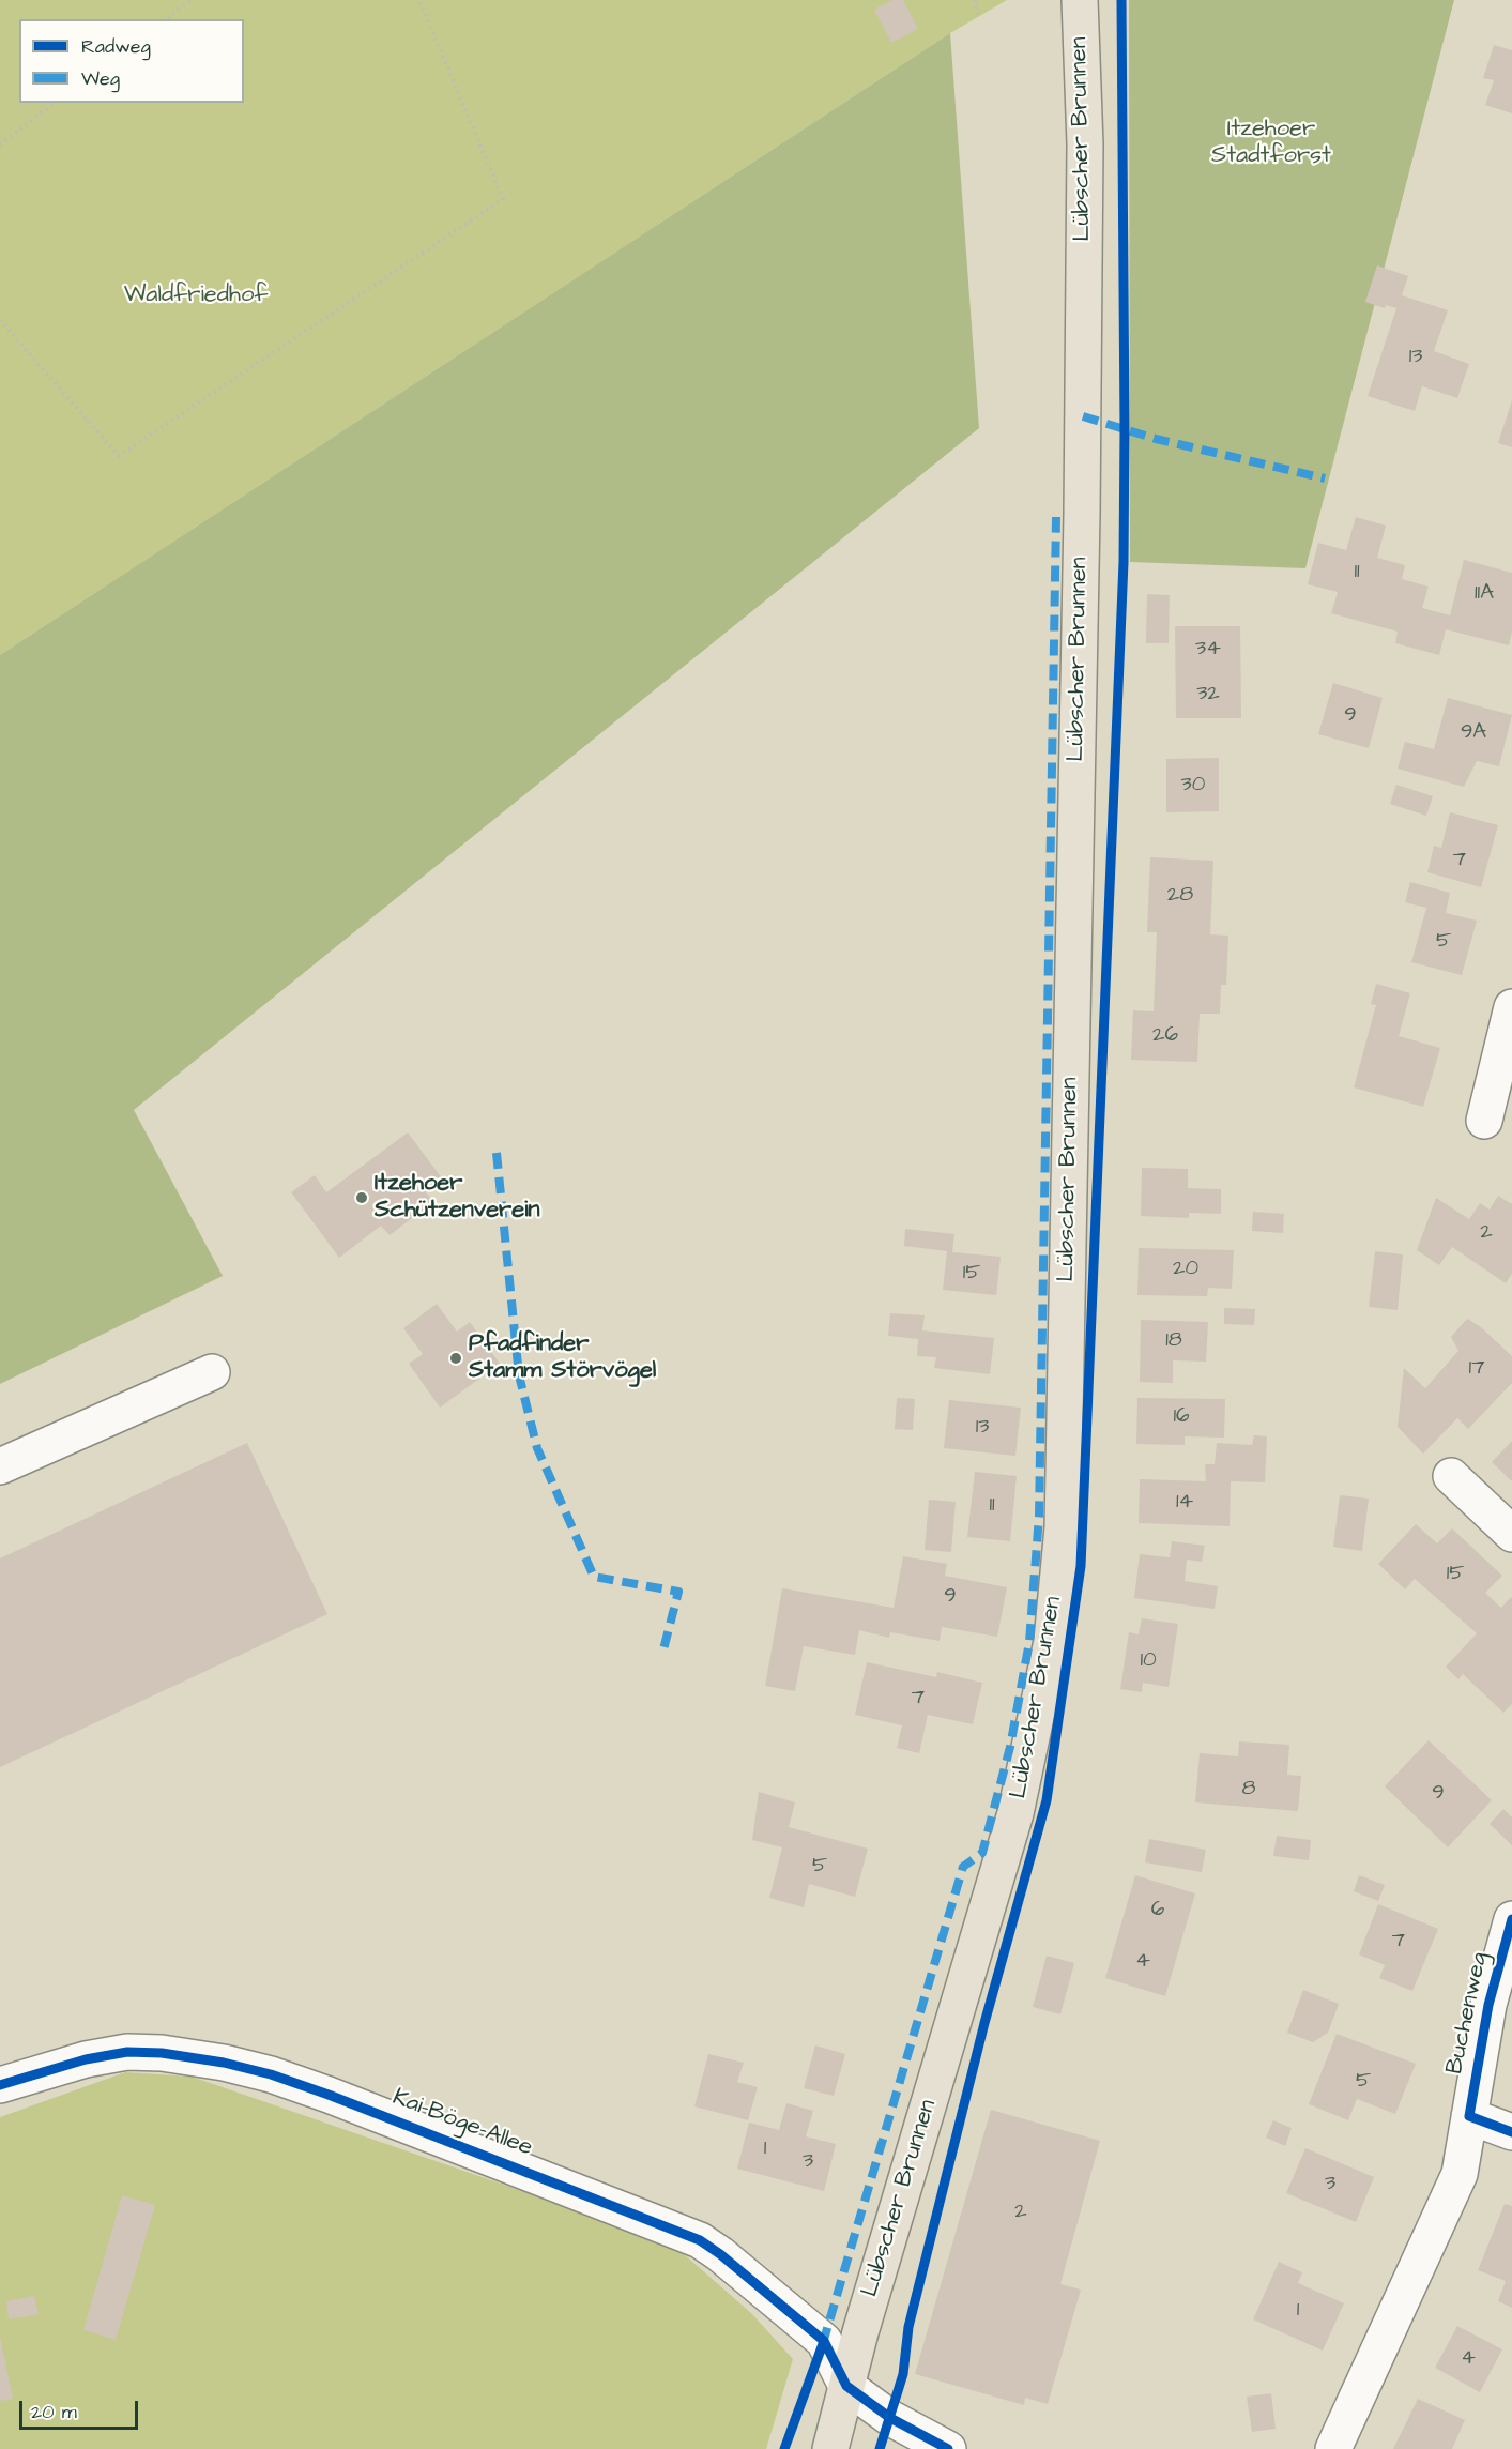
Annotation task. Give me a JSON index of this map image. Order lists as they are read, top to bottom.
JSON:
{
  "streets": {
    "main road": ["Lübscher Brunnen"],
    "street": ["Buchenweg", "Kai-Böge-Allee"]
  },
  "crossings": [
    ["Lübscher Brunnen", "Kai-Böge-Allee"]
  ],
  "parks": ["Itzehoer Stadtforst", "Waldfriedhof"],
  "places": ["Itzehoer Schützenverein", "Pfadfinder Stamm Störvögel"],
  "house_numbers": [
    "13",
    "11",
    "11A",
    "34",
    "32",
    "9",
    "9A",
    "30",
    "7",
    "28",
    "5",
    "26",
    "2",
    "20",
    "15",
    "18",
    "17",
    "16",
    "13",
    "14",
    "11",
    "15",
    "9",
    "10",
    "7",
    "8",
    "9",
    "5",
    "6",
    "7",
    "4",
    "5",
    "1",
    "3",
    "3",
    "2",
    "1",
    "4"
  ],
  "legend": ["Radweg", "Weg"],
  "scale_bar": "20 m"
}
